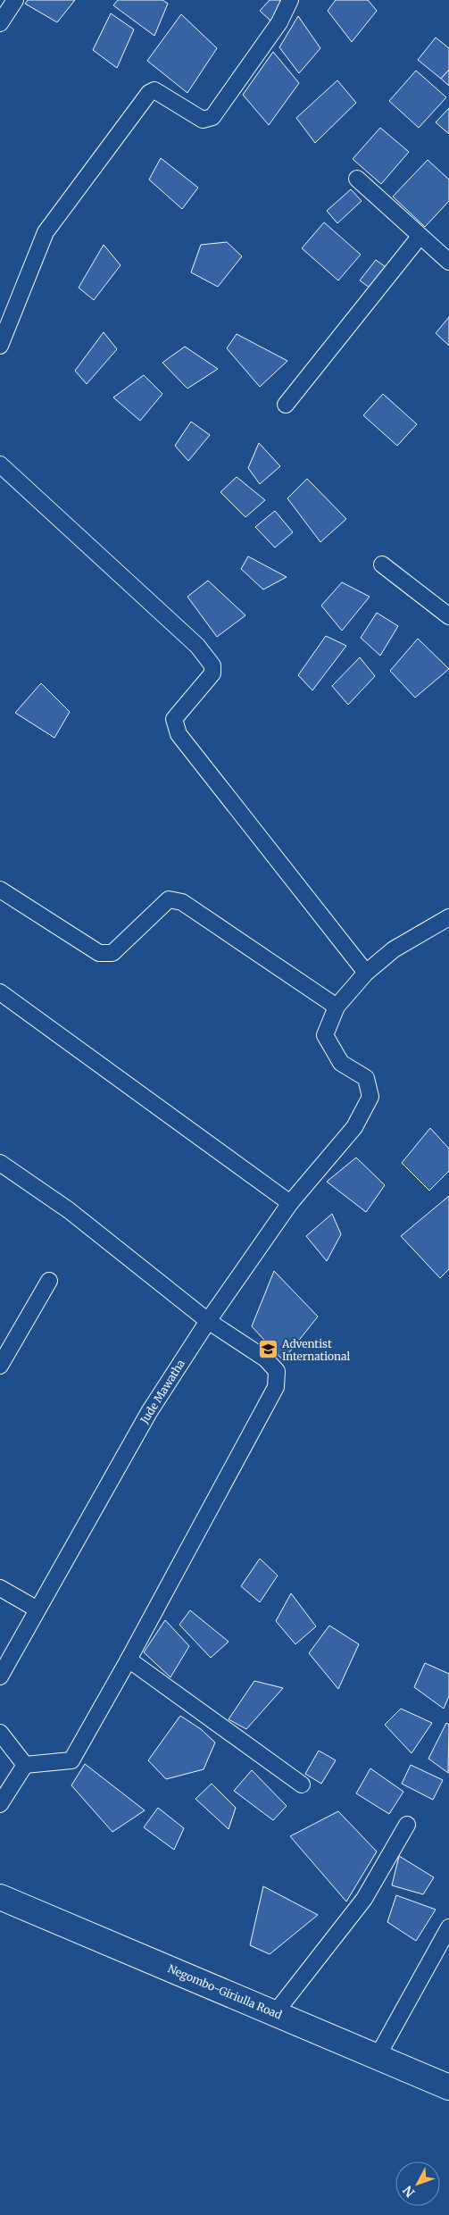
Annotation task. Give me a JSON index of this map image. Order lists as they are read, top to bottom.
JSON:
{
  "streets": {
    "main road": ["Negombo-Giriulla Road"],
    "street": ["Jude Mawatha"]
  },
  "places": {
    "school or university": ["Adventist International"]
  },
  "north": "bottom left"
}
